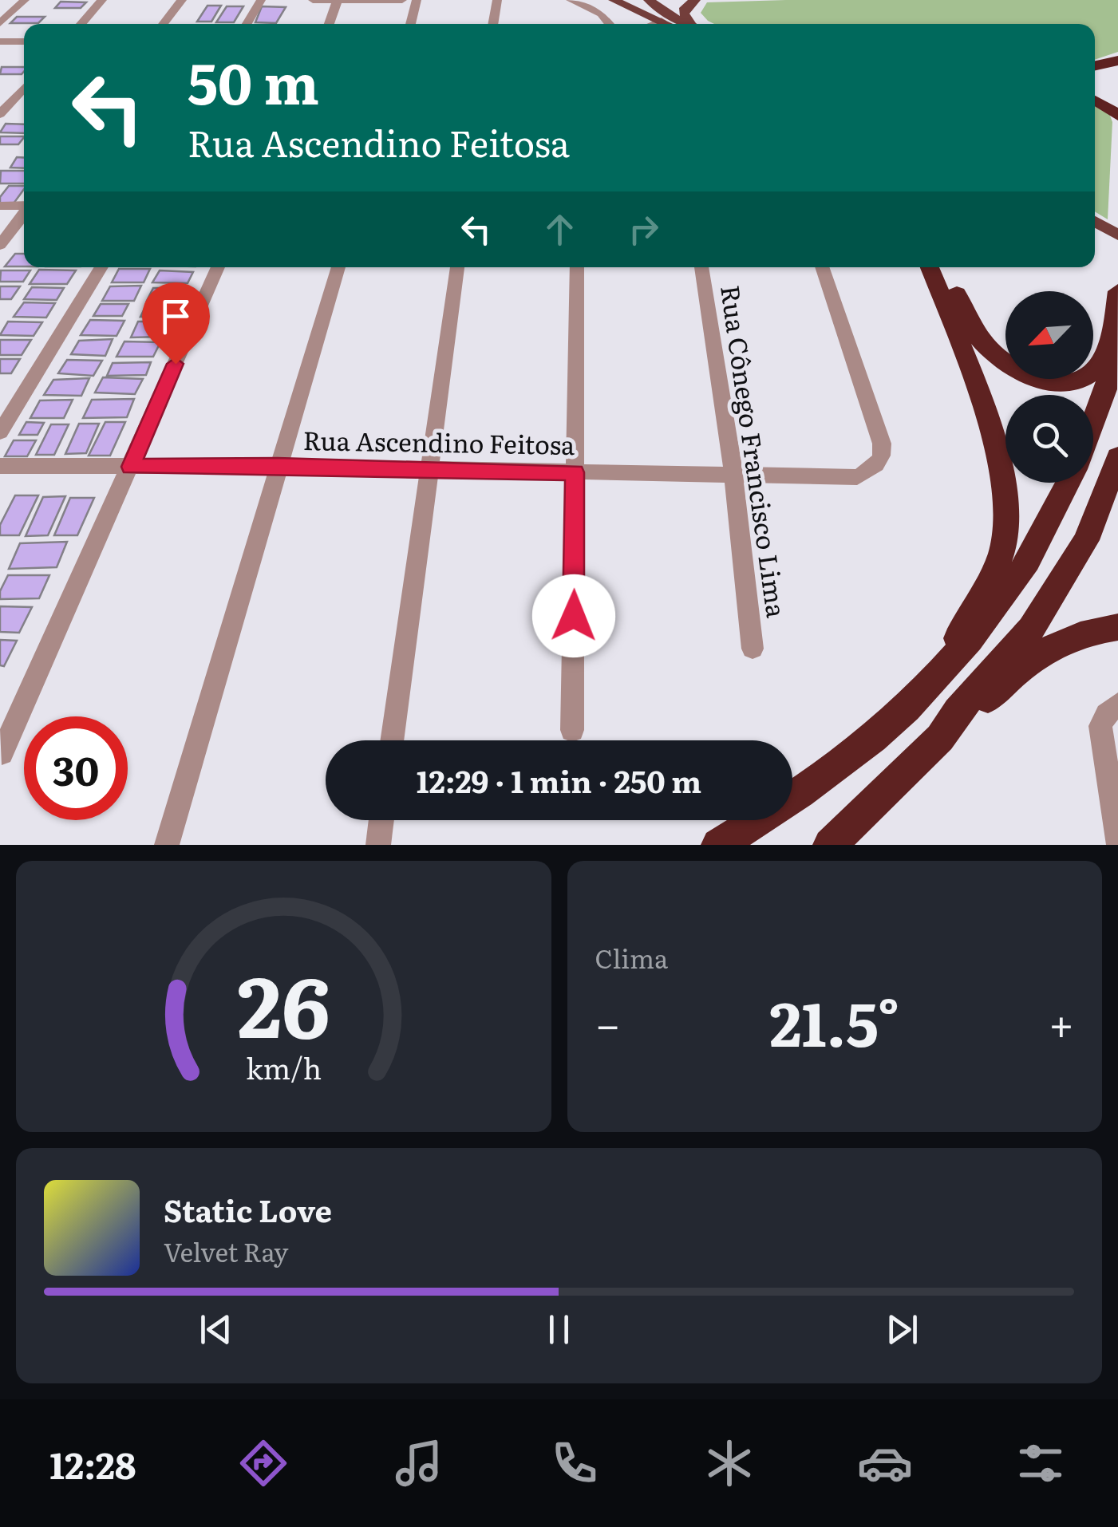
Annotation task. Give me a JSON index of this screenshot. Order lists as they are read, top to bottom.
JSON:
{
  "streets": {
    "street": ["Rua Ascendino Feitosa", "Rua Cônego Francisco Lima"]
  },
  "crossings": [
    ["Rua Ascendino Feitosa", "Rua Cônego Francisco Lima"]
  ],
  "north": "bottom left",
  "page": {
    "turn": ["50 m", "Rua Ascendino Feitosa"],
    "limit": "30",
    "trip": "12:29 · 1 min · 250 m",
    "tile": "Clima",
    "heat": ["−", "21.5°", "+"],
    "song": ["Static Love", "Velvet Ray"],
    "tabs": "12:28",
    "gauge": ["26", "km/h"]
  }
}
